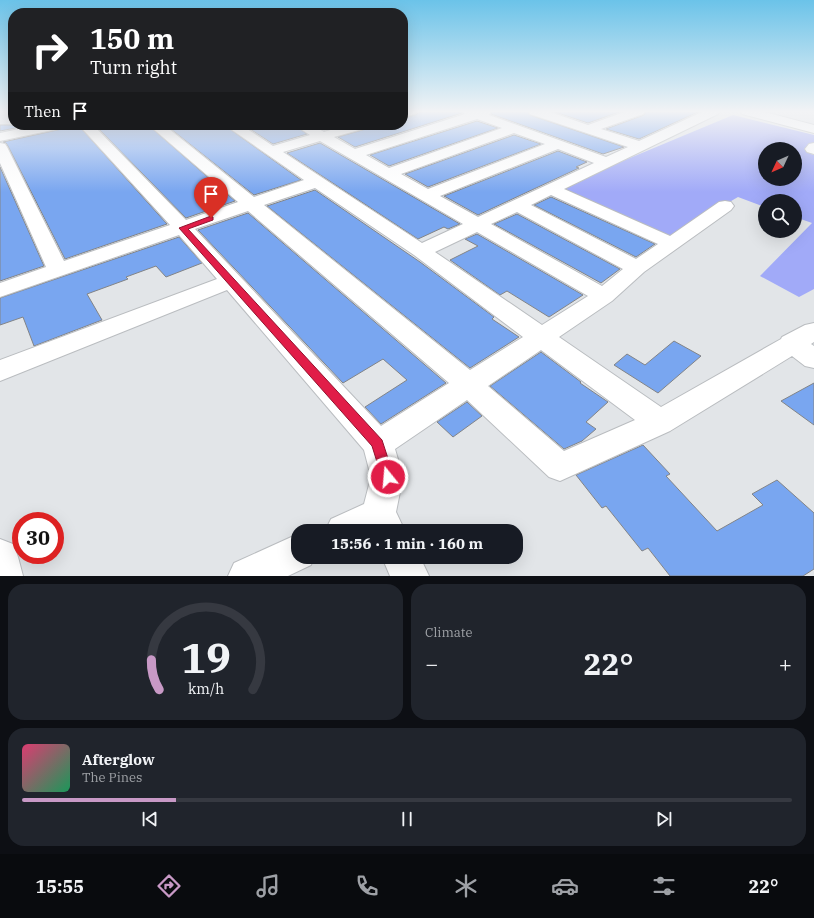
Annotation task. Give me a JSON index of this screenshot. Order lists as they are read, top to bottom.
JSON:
{
  "north": "bottom left",
  "page": {
    "turn": ["150 m", "Turn right"],
    "then": "Then",
    "limit": "30",
    "trip": "15:56 · 1 min · 160 m",
    "tile": "Climate",
    "heat": ["−", "22°", "+"],
    "song": ["Afterglow", "The Pines"],
    "tabs": ["15:55", "22°"],
    "gauge": ["19", "km/h"]
  }
}
